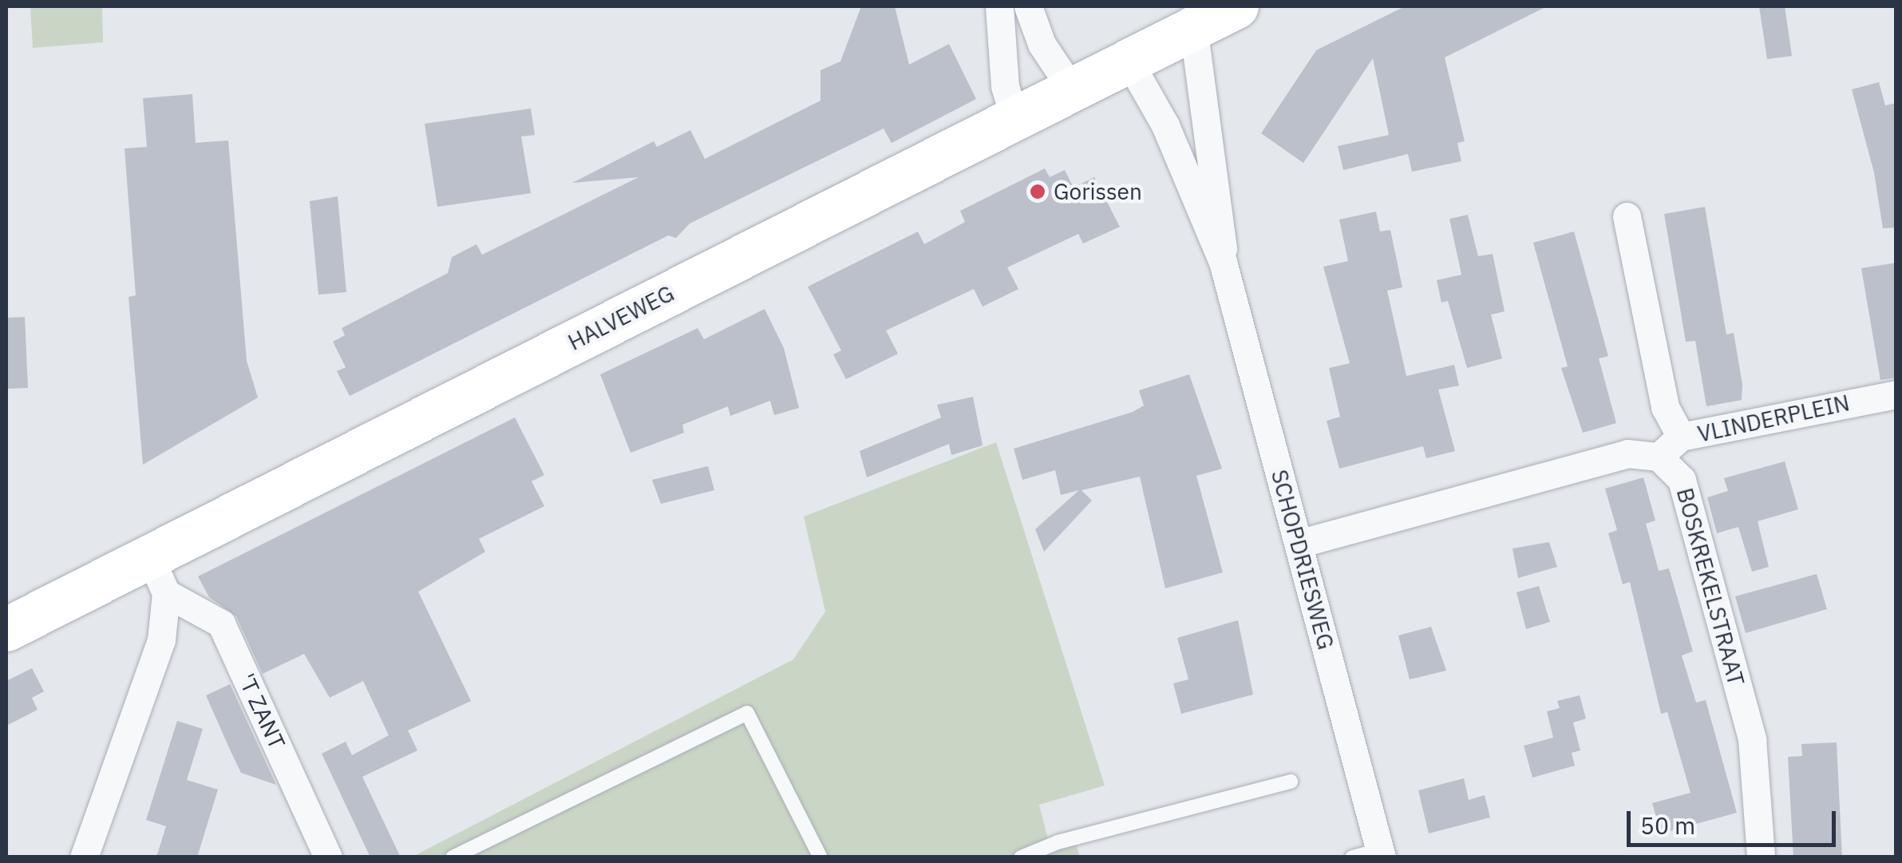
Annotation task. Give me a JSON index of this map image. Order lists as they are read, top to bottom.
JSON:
{
  "streets": {
    "main road": ["HALVEWEG"],
    "street": [
      "VLINDERPLEIN",
      "SCHOPDRIESWEG",
      "BOSKREKELSTRAAT",
      "'T ZANT"
    ]
  },
  "crossings": [
    ["HALVEWEG", "SCHOPDRIESWEG"],
    ["HALVEWEG", "'T ZANT"],
    ["VLINDERPLEIN", "BOSKREKELSTRAAT"]
  ],
  "places": ["Gorissen"],
  "scale_bar": "50 m"
}
